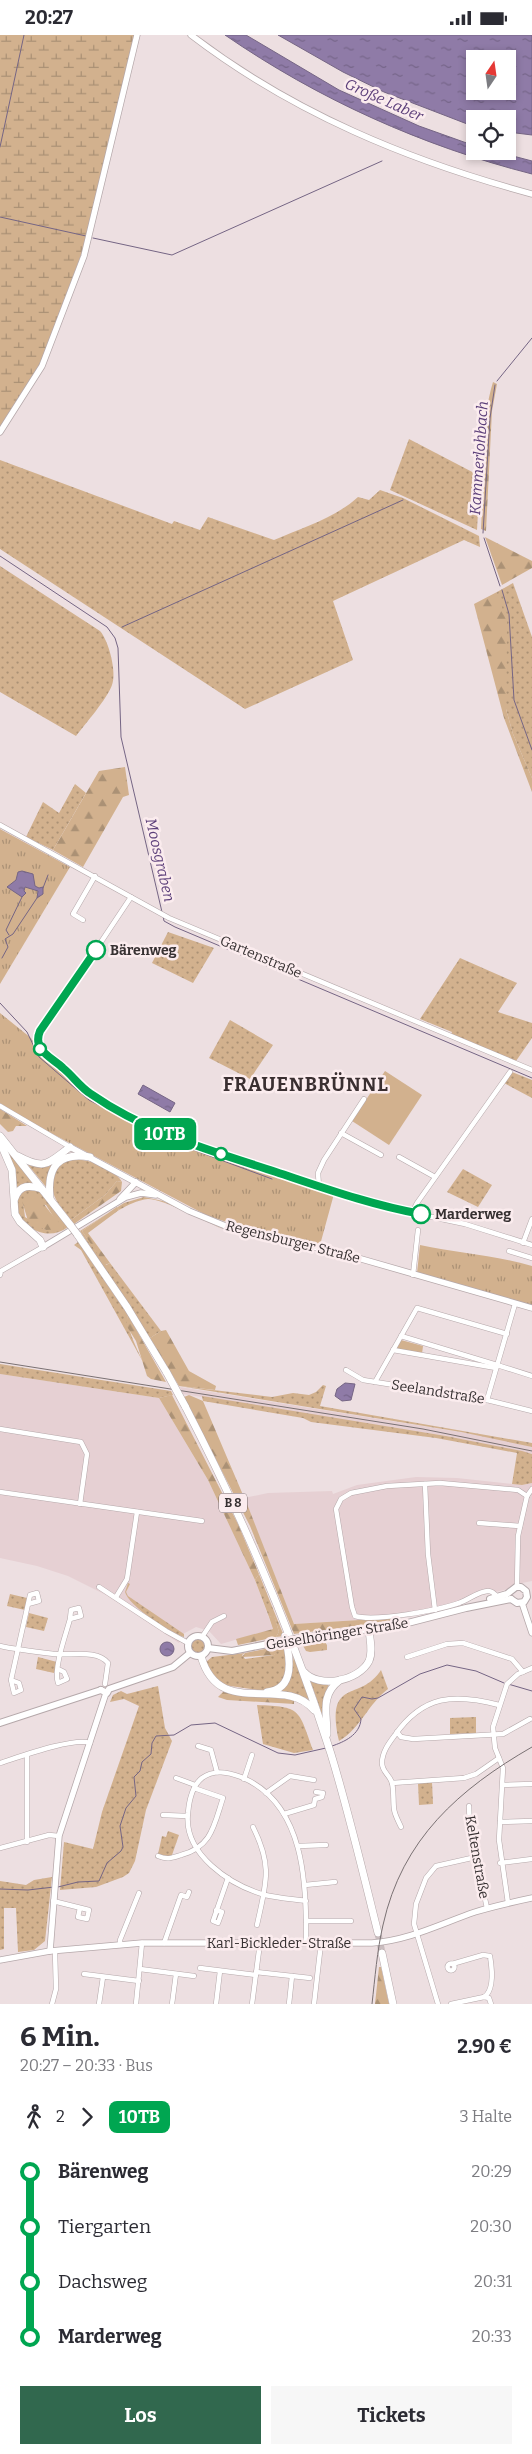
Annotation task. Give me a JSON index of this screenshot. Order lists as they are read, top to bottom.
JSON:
{
  "streets": {
    "main road": ["B 8", "Geiselhöringer Straße"],
    "street": [
      "Gartenstraße",
      "Regensburger Straße",
      "Seelandstraße",
      "Keltenstraße",
      "Karl-Bickleder-Straße"
    ]
  },
  "crossings": [
    ["Keltenstraße", "Karl-Bickleder-Straße"]
  ],
  "districts": ["FRAUENBRÜNNL"],
  "water": ["Große Laber", "Kammerlohbach", "Moosgraben"],
  "places": ["Bärenweg", "Marderweg"],
  "lines": ["bus line 10TB"],
  "north": "top",
  "page": {
    "status": "20:27",
    "on_map": "10TB",
    "heading": ["6 Min.", "20:27 – 20:33 · Bus", "2.90 €"],
    "legs": ["2", "10TB", "3 Halte"],
    "list": [
      {
        "name": "Bärenweg",
        "value": "20:29"
      },
      {
        "name": "Tiergarten",
        "value": "20:30"
      },
      {
        "name": "Dachsweg",
        "value": "20:31"
      },
      {
        "name": "Marderweg",
        "value": "20:33"
      }
    ],
    "buttons": ["Los", "Tickets"]
  }
}
